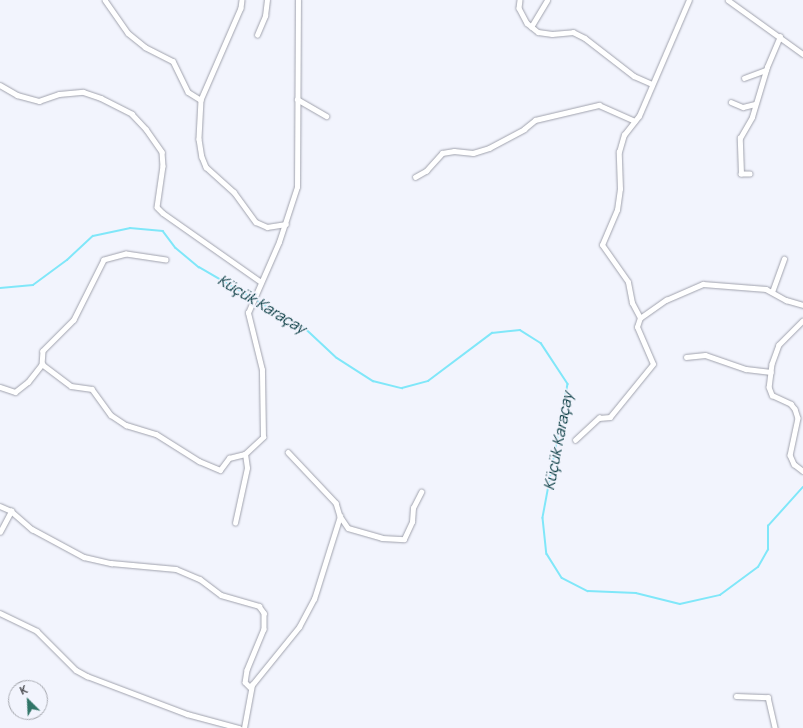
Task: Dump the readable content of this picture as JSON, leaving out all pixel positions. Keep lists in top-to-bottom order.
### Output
{
  "water": ["Küçük Karaçay"],
  "north": "top left"
}
